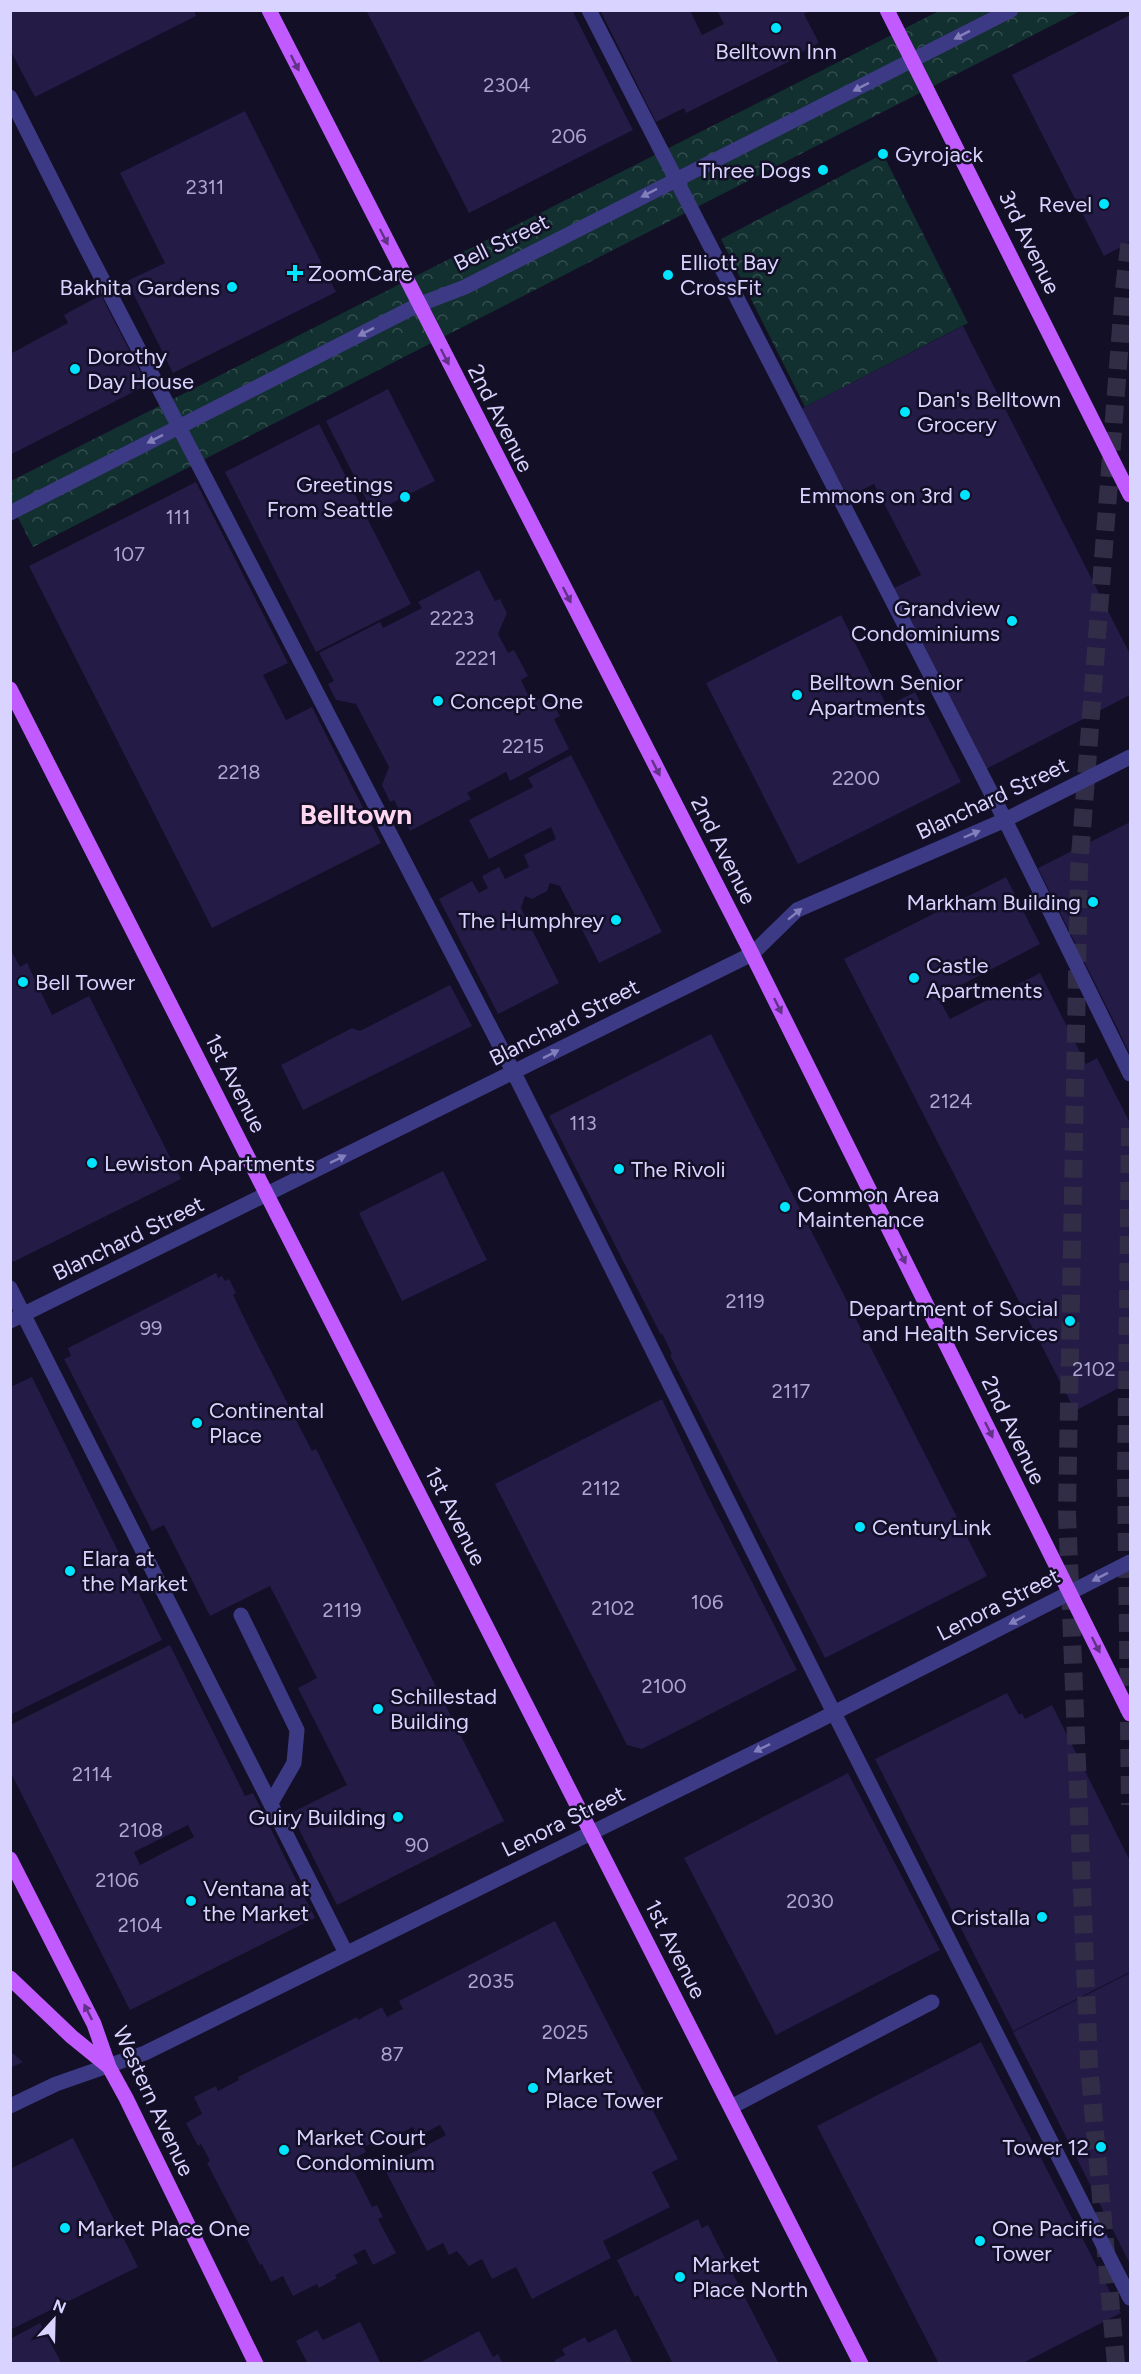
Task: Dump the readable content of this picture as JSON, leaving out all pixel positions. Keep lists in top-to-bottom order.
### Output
{
  "streets": {
    "main road": [
      "3rd Avenue",
      "2nd Avenue",
      "1st Avenue",
      "Western Avenue"
    ],
    "street": ["Bell Street", "Blanchard Street", "Lenora Street"]
  },
  "crossings": [
    ["Bell Street", "3rd Avenue"],
    ["Bell Street", "2nd Avenue"],
    ["2nd Avenue", "Blanchard Street"],
    ["2nd Avenue", "Lenora Street"],
    ["Blanchard Street", "1st Avenue"],
    ["1st Avenue", "Lenora Street"],
    ["Lenora Street", "Western Avenue"]
  ],
  "one_way": [
    "Bell Street",
    "2nd Avenue",
    "Blanchard Street",
    "Lenora Street"
  ],
  "districts": ["Belltown"],
  "places": {
    "other": [
      "Belltown Inn",
      "Gyrojack",
      "Three Dogs",
      "Revel",
      "Elliott Bay CrossFit",
      "Bakhita Gardens",
      "Dorothy Day House",
      "Dan's Belltown Grocery",
      "Emmons on 3rd",
      "Greetings From Seattle",
      "Grandview Condominiums",
      "Belltown Senior Apartments",
      "Concept One",
      "Markham Building",
      "The Humphrey",
      "Castle Apartments",
      "Bell Tower",
      "Lewiston Apartments",
      "The Rivoli",
      "Common Area Maintenance",
      "Department of Social and Health Services",
      "Continental Place",
      "CenturyLink",
      "Elara at the Market",
      "Schillestad Building",
      "Guiry Building",
      "Ventana at the Market",
      "Cristalla",
      "Market Place Tower",
      "Tower 12",
      "Market Court Condominium",
      "Market Place One",
      "One Pacific Tower",
      "Market Place North"
    ],
    "health": ["ZoomCare"]
  },
  "house_numbers": [
    "2304",
    "206",
    "2311",
    "111",
    "107",
    "2223",
    "2221",
    "2215",
    "2218",
    "2200",
    "2124",
    "113",
    "2119",
    "99",
    "2102",
    "2117",
    "2112",
    "106",
    "2102",
    "2119",
    "2100",
    "2114",
    "2108",
    "90",
    "2106",
    "2030",
    "2104",
    "2035",
    "2025",
    "87"
  ],
  "north": "top"
}
